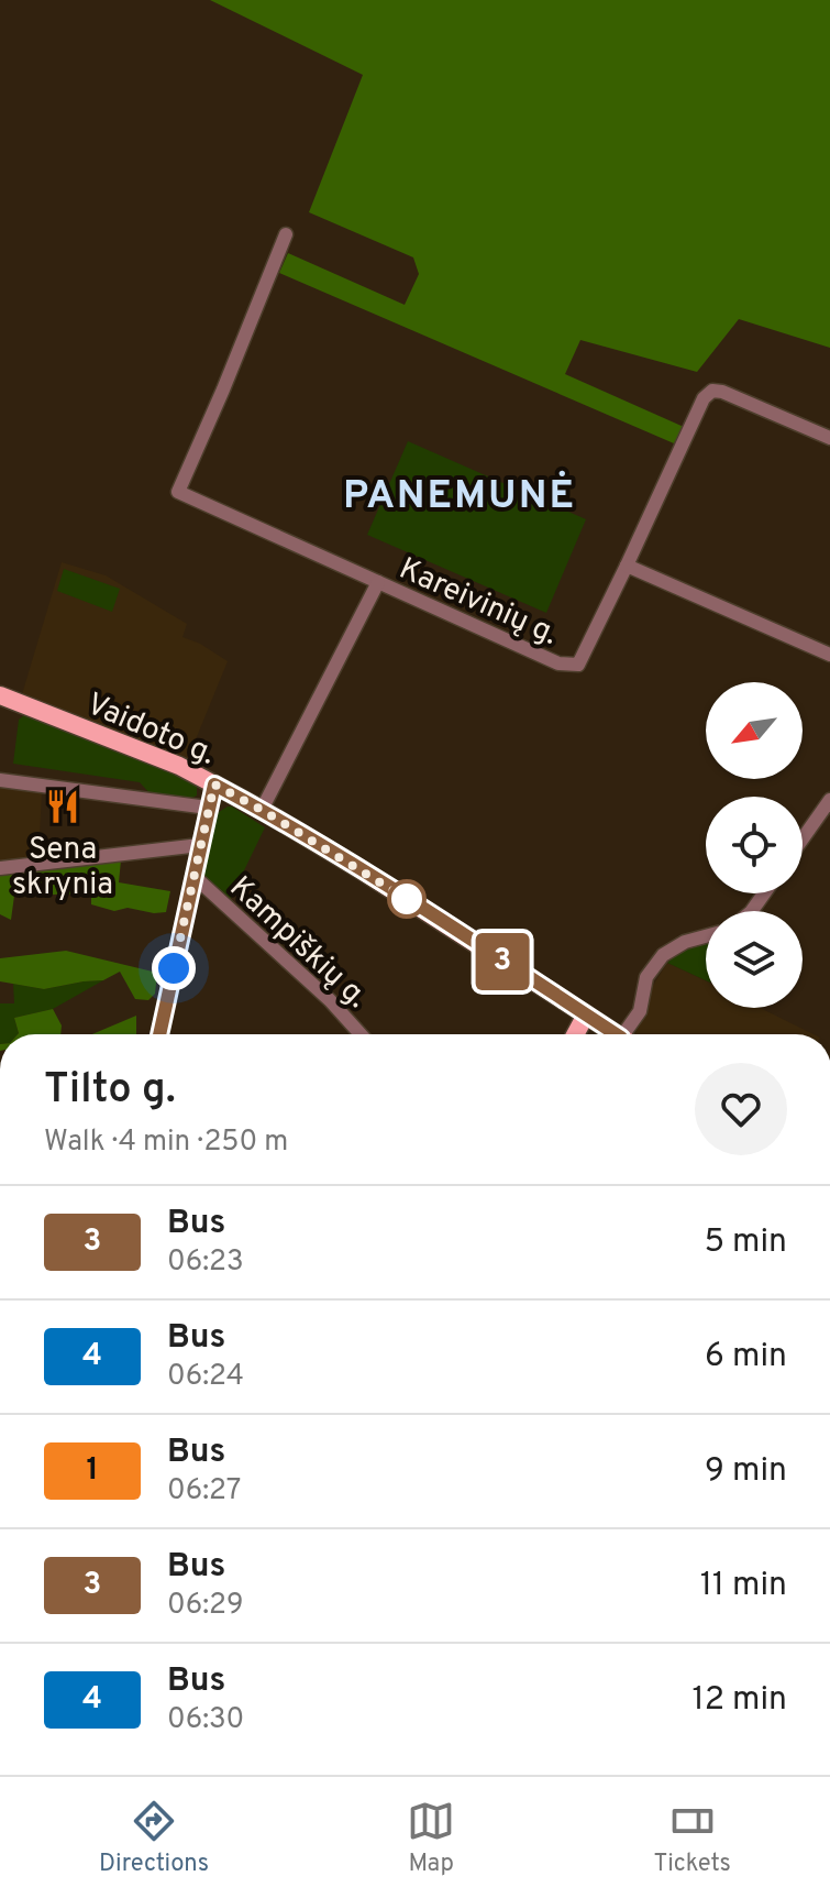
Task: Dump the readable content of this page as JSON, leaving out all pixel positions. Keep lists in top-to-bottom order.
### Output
{
  "streets": {
    "main road": ["Vaidoto g."],
    "street": ["Kareivinių g.", "Kampiškių g."]
  },
  "crossings": [
    ["Kareivinių g.", "Vaidoto g."]
  ],
  "districts": ["PANEMUNĖ"],
  "places": {
    "restaurant": ["Sena skrynia"]
  },
  "lines": ["bus line 3"],
  "north": "bottom left",
  "page": {
    "on_map": "3",
    "heading": ["Tilto g.", "Walk · 4 min · 250 m"],
    "list": [
      {
        "mark": "3",
        "name": "Bus",
        "note": "06:23",
        "value": "5 min"
      },
      {
        "mark": "4",
        "name": "Bus",
        "note": "06:24",
        "value": "6 min"
      },
      {
        "mark": "1",
        "name": "Bus",
        "note": "06:27",
        "value": "9 min"
      },
      {
        "mark": "3",
        "name": "Bus",
        "note": "06:29",
        "value": "11 min"
      },
      {
        "mark": "4",
        "name": "Bus",
        "note": "06:30",
        "value": "12 min"
      }
    ],
    "tabs": ["Directions", "Map", "Tickets"]
  }
}
